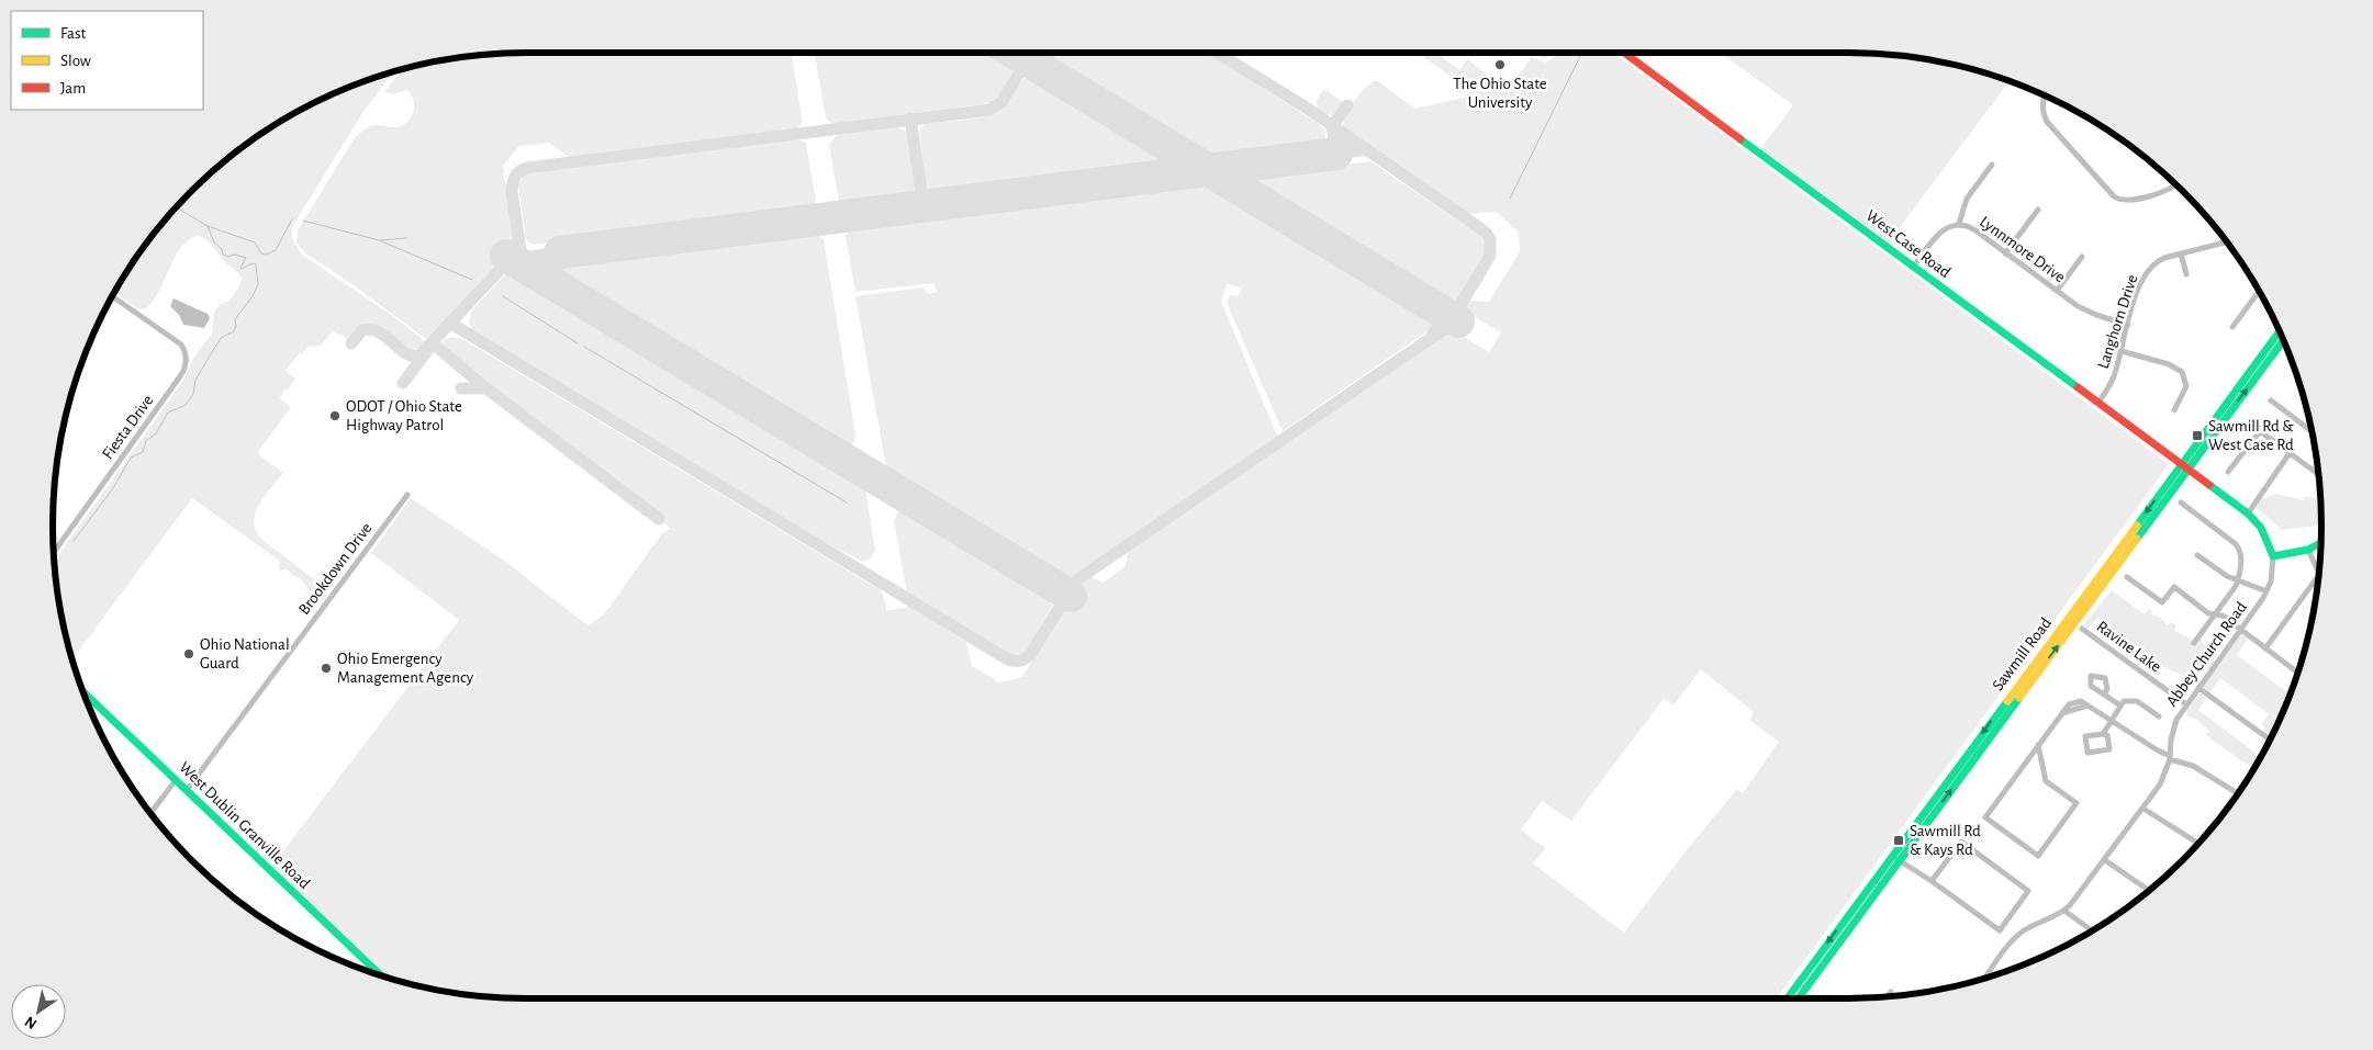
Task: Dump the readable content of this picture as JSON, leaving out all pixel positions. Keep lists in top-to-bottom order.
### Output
{
  "streets": {
    "main road": [
      "West Case Road",
      "Sawmill Road",
      "Abbey Church Road",
      "West Dublin Granville Road"
    ],
    "street": [
      "Lynnmore Drive",
      "Langhorn Drive",
      "Fiesta Drive",
      "Brookdown Drive",
      "Ravine Lake"
    ]
  },
  "crossings": [
    ["West Case Road", "Lynnmore Drive"],
    ["West Case Road", "Langhorn Drive"],
    ["West Case Road", "Sawmill Road"],
    ["West Case Road", "Abbey Church Road"],
    ["Lynnmore Drive", "Langhorn Drive"],
    ["Brookdown Drive", "West Dublin Granville Road"],
    ["Ravine Lake", "Abbey Church Road"],
    ["Sawmill Road", "Abbey Church Road"]
  ],
  "places": {
    "other": [
      "The Ohio State University",
      "ODOT / Ohio State Highway Patrol",
      "Ohio National Guard",
      "Ohio Emergency Management Agency"
    ],
    "transit": ["Sawmill Rd & West Case Rd", "Sawmill Rd & Kays Rd"]
  },
  "legend": ["Fast", "Slow", "Jam"],
  "north": "bottom left"
}
